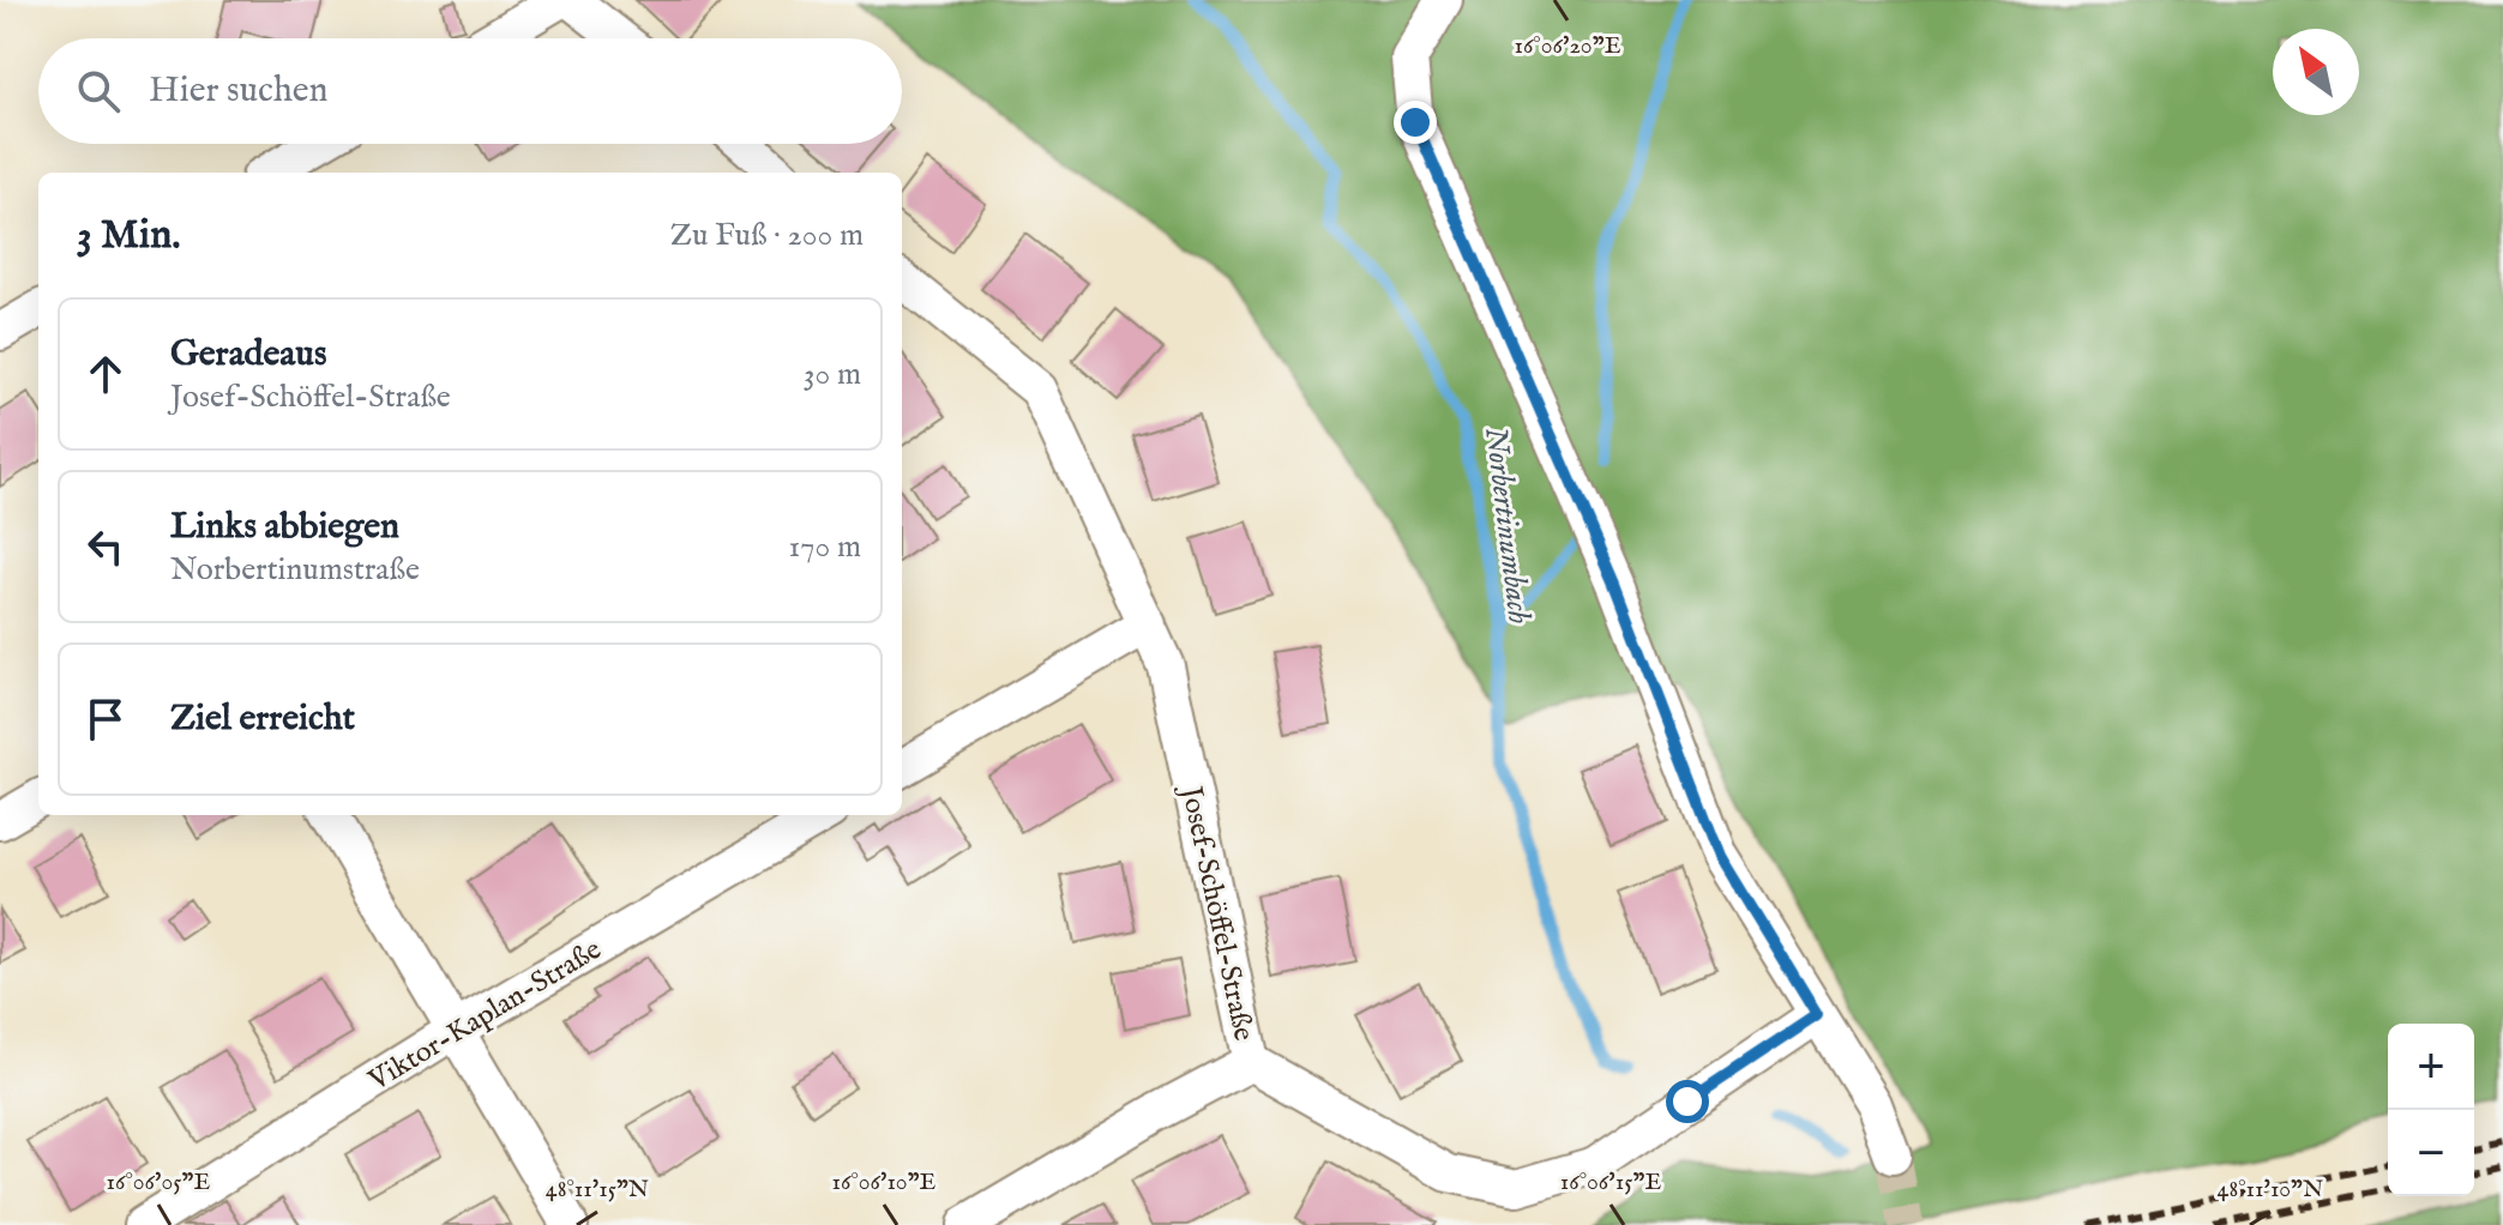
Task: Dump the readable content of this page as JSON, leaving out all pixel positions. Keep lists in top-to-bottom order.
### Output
{
  "streets": {
    "street": ["Josef-Schöffel-Straße", "Viktor-Kaplan-Straße"]
  },
  "water": ["Norbertinumbach"],
  "north": "top left",
  "page": {
    "search": "Hier suchen",
    "heading": ["3 Min.", "Zu Fuß · 200 m"],
    "list": [
      ["Geradeaus", "Josef-Schöffel-Straße", "30 m"],
      ["Links abbiegen", "Norbertinumstraße", "170 m"],
      "Ziel erreicht"
    ],
    "map_buttons": ["+", "−"]
  },
  "coordinates": [
    "16°06'20\"E",
    "16°06'05\"E",
    "16°06'10\"E",
    "16°06'15\"E",
    "48°11'15\"N",
    "48°11'10\"N"
  ]
}
